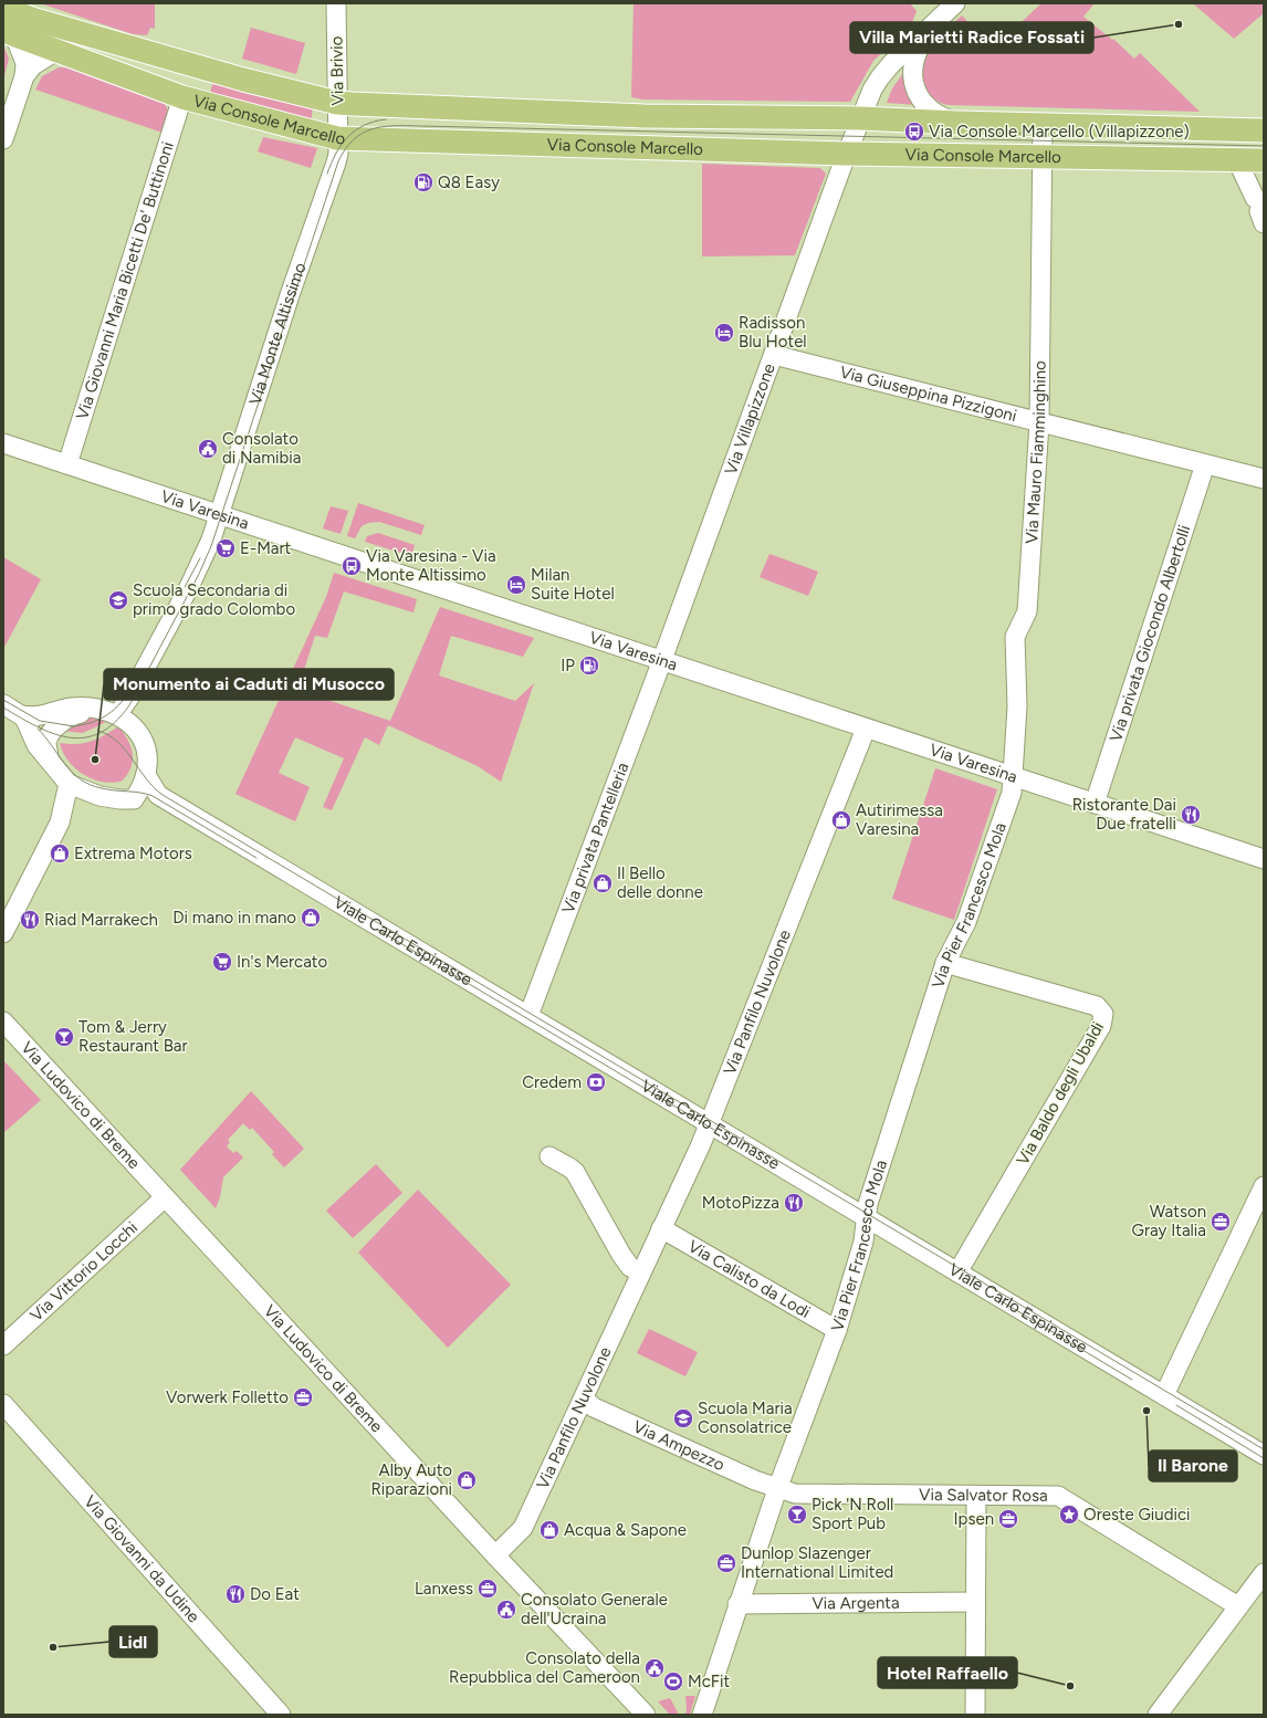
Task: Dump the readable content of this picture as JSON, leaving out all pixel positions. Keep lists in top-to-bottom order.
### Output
{
  "streets": {
    "main road": ["Via Console Marcello"],
    "street": [
      "Via Brivio",
      "Via Giovanni Maria Bicetti De' Buttinoni",
      "Via Monte Altissimo",
      "Via Giuseppina Pizzigoni",
      "Via Villapizzone",
      "Via Mauro Fiamminghino",
      "Via Varesina",
      "Via privata Giocondo Albertolli",
      "Via privata Pantelleria",
      "Via Pier Francesco Mola",
      "Viale Carlo Espinasse",
      "Via Panfilo Nuvolone",
      "Via Baldo degli Ubaldi",
      "Via Ludovico di Breme",
      "Via Vittorio Locchi",
      "Via Calisto da Lodi",
      "Via Ampezzo",
      "Via Salvator Rosa",
      "Via Giovanni da Udine",
      "Via Argenta"
    ]
  },
  "crossings": [
    ["Via Brivio", "Via Console Marcello"],
    ["Via Brivio", "Via Monte Altissimo"],
    ["Via Console Marcello", "Via Giovanni Maria Bicetti De' Buttinoni"],
    ["Via Console Marcello", "Via Monte Altissimo"],
    ["Via Console Marcello", "Via Villapizzone"],
    ["Via Console Marcello", "Via Mauro Fiamminghino"],
    ["Via Giovanni Maria Bicetti De' Buttinoni", "Via Varesina"],
    ["Via Monte Altissimo", "Via Varesina"],
    ["Via Giuseppina Pizzigoni", "Via Villapizzone"],
    ["Via Giuseppina Pizzigoni", "Via Mauro Fiamminghino"],
    ["Via Giuseppina Pizzigoni", "Via privata Giocondo Albertolli"],
    ["Via Villapizzone", "Via Varesina"],
    ["Via Villapizzone", "Via privata Pantelleria"],
    ["Via Mauro Fiamminghino", "Via Varesina"],
    ["Via Mauro Fiamminghino", "Via Pier Francesco Mola"],
    ["Via Varesina", "Via privata Giocondo Albertolli"],
    ["Via Varesina", "Via privata Pantelleria"],
    ["Via Varesina", "Via Pier Francesco Mola"],
    ["Via Varesina", "Via Panfilo Nuvolone"],
    ["Via privata Pantelleria", "Viale Carlo Espinasse"],
    ["Via Pier Francesco Mola", "Viale Carlo Espinasse"],
    ["Via Pier Francesco Mola", "Via Baldo degli Ubaldi"],
    ["Via Pier Francesco Mola", "Via Calisto da Lodi"],
    ["Via Pier Francesco Mola", "Via Ampezzo"],
    ["Via Pier Francesco Mola", "Via Salvator Rosa"],
    ["Via Pier Francesco Mola", "Via Argenta"],
    ["Viale Carlo Espinasse", "Via Panfilo Nuvolone"],
    ["Viale Carlo Espinasse", "Via Baldo degli Ubaldi"],
    ["Via Panfilo Nuvolone", "Via Ludovico di Breme"],
    ["Via Panfilo Nuvolone", "Via Calisto da Lodi"],
    ["Via Panfilo Nuvolone", "Via Ampezzo"],
    ["Via Ludovico di Breme", "Via Vittorio Locchi"],
    ["Via Ampezzo", "Via Salvator Rosa"]
  ],
  "places": {
    "other": [
      "Villa Marietti Radice Fossati",
      "Monumento ai Caduti di Musocco",
      "Il Barone",
      "Lidl",
      "Hotel Raffaello"
    ],
    "bus stop": ["Via Console Marcello (Villapizzone)", "Via Varesina - Via Monte Altissimo"],
    "fuel station": ["Q8 Easy", "IP"],
    "hotel": ["Radisson Blu Hotel", "Milan Suite Hotel"],
    "public building": ["Consolato di Namibia", "Consolato Generale dell'Ucraina", "Consolato della Repubblica del Cameroon"],
    "supermarket": ["E-Mart", "In's Mercato"],
    "school or university": ["Scuola Secondaria di primo grado Colombo", "Scuola Maria Consolatrice"],
    "restaurant": [
      "Ristorante Dai Due fratelli",
      "Riad Marrakech",
      "MotoPizza",
      "Do Eat"
    ],
    "shop": [
      "Autirimessa Varesina",
      "Extrema Motors",
      "Il Bello delle donne",
      "Di mano in mano",
      "Alby Auto Riparazioni",
      "Acqua & Sapone"
    ],
    "bar": ["Tom & Jerry Restaurant Bar", "Pick 'N Roll Sport Pub"],
    "bank": ["Credem"],
    "office": [
      "Watson Gray Italia",
      "Vorwerk Folletto",
      "Ipsen",
      "Dunlop Slazenger International Limited",
      "Lanxess"
    ],
    "place": ["Oreste Giudici"],
    "sports": ["McFit"]
  }
}
